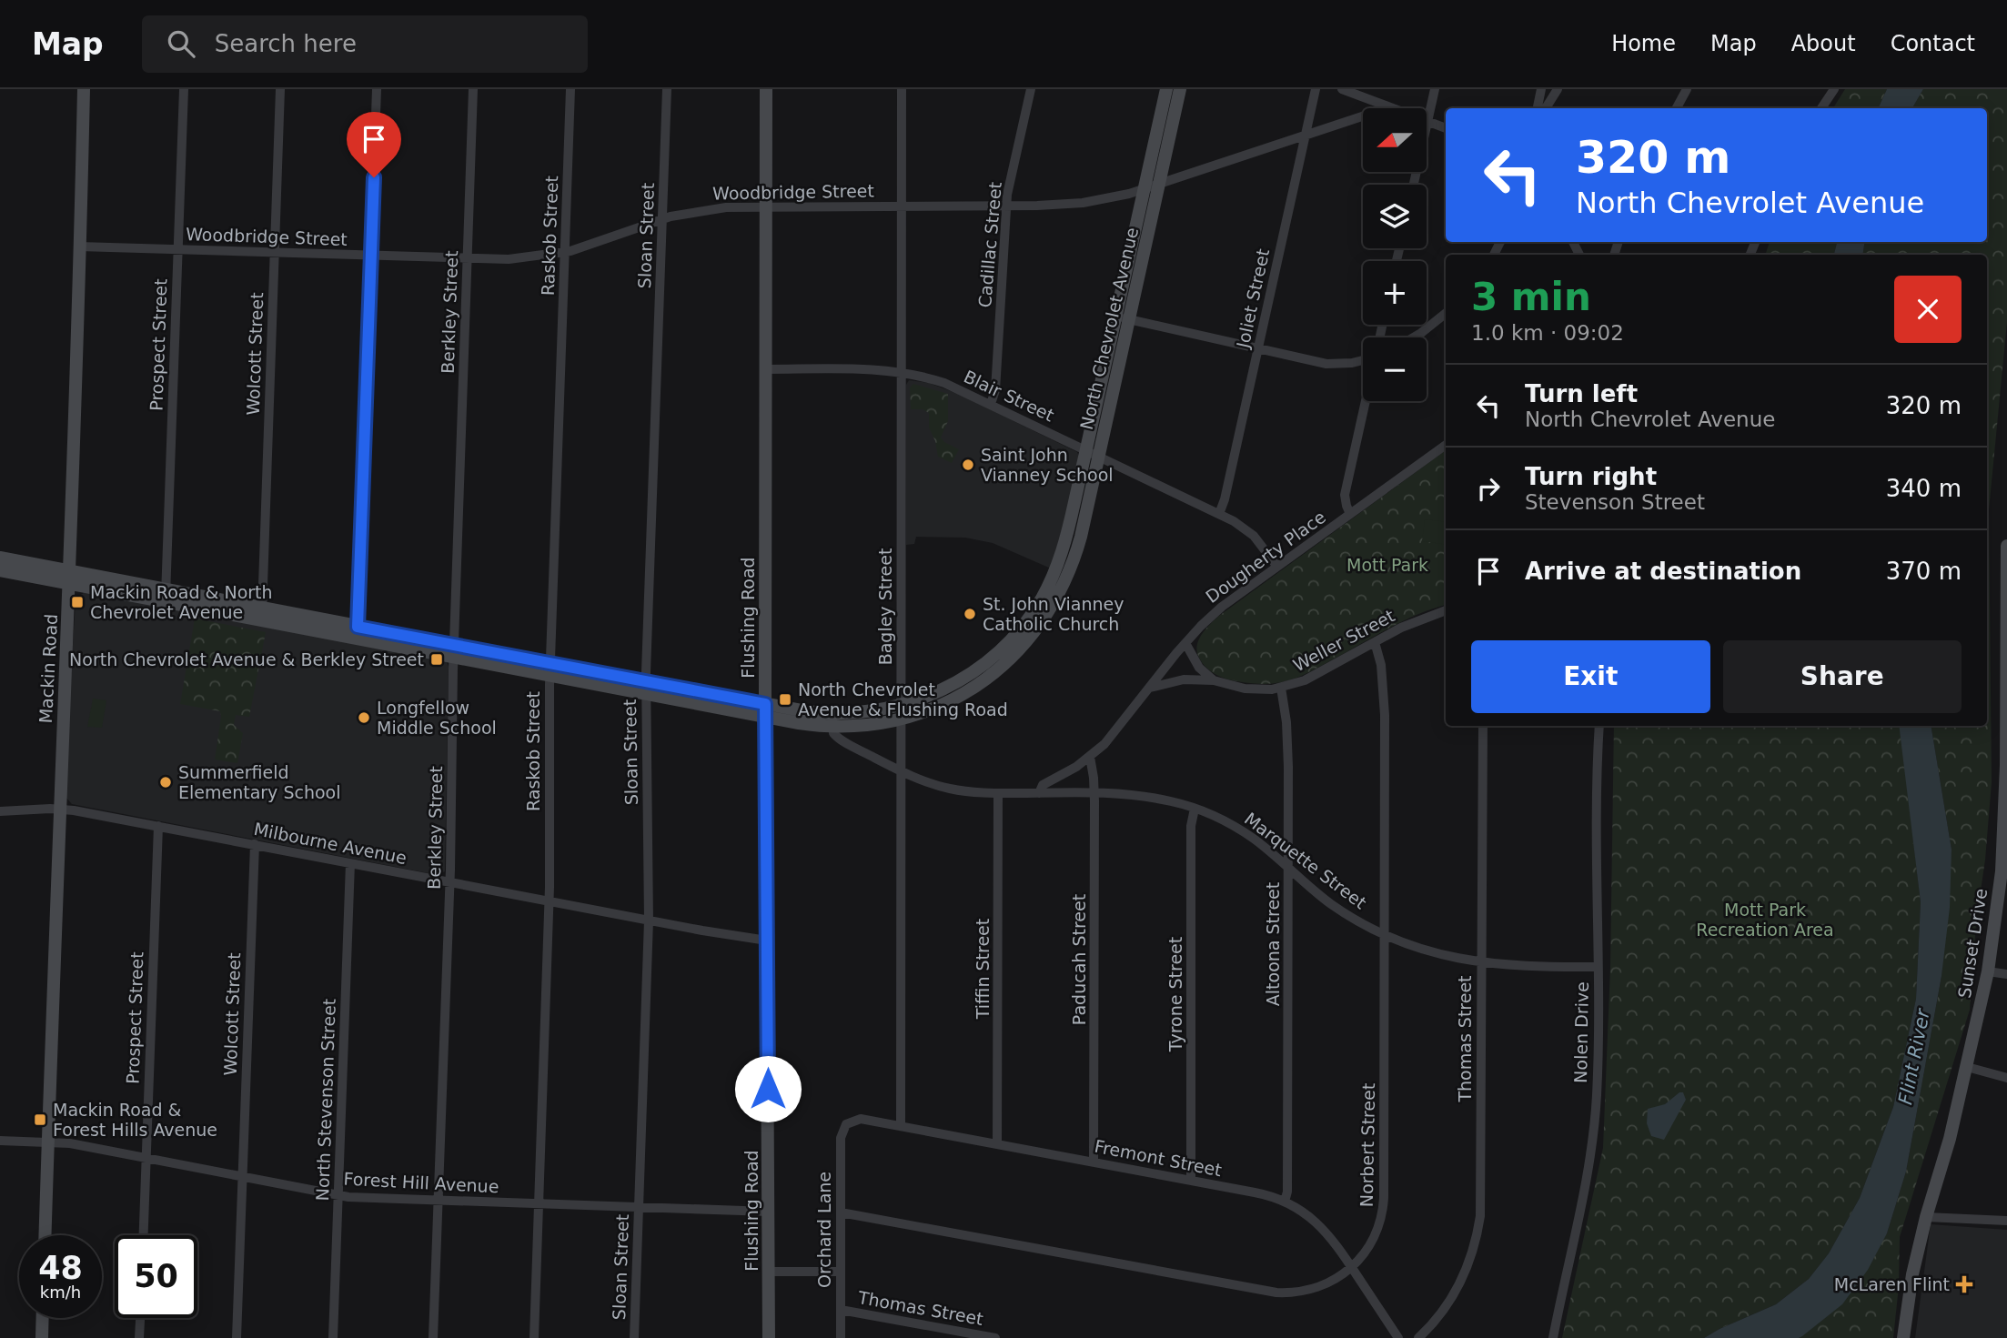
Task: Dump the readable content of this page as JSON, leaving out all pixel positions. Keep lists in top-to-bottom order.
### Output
{
  "streets": {
    "street": [
      "Woodbridge Street",
      "Raskob Street",
      "Sloan Street",
      "Cadillac Street",
      "Joliet Street",
      "Berkley Street",
      "North Chevrolet Avenue",
      "Prospect Street",
      "Wolcott Street",
      "Blair Street",
      "Dougherty Place",
      "Bagley Street",
      "Flushing Road",
      "Weller Street",
      "Mackin Road",
      "Milbourne Avenue",
      "Marquette Street",
      "Sunset Drive",
      "Altoona Street",
      "Paducah Street",
      "Tiffin Street",
      "Tyrone Street",
      "Nolen Drive",
      "Thomas Street",
      "North Stevenson Street",
      "Norbert Street",
      "Fremont Street",
      "Forest Hill Avenue",
      "Orchard Lane"
    ]
  },
  "crossings": [
    ["Woodbridge Street", "Raskob Street"],
    ["Woodbridge Street", "Sloan Street"],
    ["Woodbridge Street", "Cadillac Street"],
    ["Woodbridge Street", "Joliet Street"],
    ["Woodbridge Street", "Berkley Street"],
    ["Woodbridge Street", "North Chevrolet Avenue"],
    ["Woodbridge Street", "Prospect Street"],
    ["Woodbridge Street", "Wolcott Street"],
    ["Woodbridge Street", "Bagley Street"],
    ["Woodbridge Street", "Flushing Road"],
    ["Woodbridge Street", "Mackin Road"],
    ["Raskob Street", "North Chevrolet Avenue"],
    ["Raskob Street", "Milbourne Avenue"],
    ["Raskob Street", "Forest Hill Avenue"],
    ["Sloan Street", "North Chevrolet Avenue"],
    ["Sloan Street", "Milbourne Avenue"],
    ["Sloan Street", "Forest Hill Avenue"],
    ["Cadillac Street", "Blair Street"],
    ["Joliet Street", "Blair Street"],
    ["Berkley Street", "North Chevrolet Avenue"],
    ["Berkley Street", "Milbourne Avenue"],
    ["Berkley Street", "Forest Hill Avenue"],
    ["North Chevrolet Avenue", "Prospect Street"],
    ["North Chevrolet Avenue", "Wolcott Street"],
    ["North Chevrolet Avenue", "Blair Street"],
    ["North Chevrolet Avenue", "Bagley Street"],
    ["North Chevrolet Avenue", "Flushing Road"],
    ["North Chevrolet Avenue", "Mackin Road"],
    ["North Chevrolet Avenue", "Marquette Street"],
    ["Prospect Street", "Milbourne Avenue"],
    ["Prospect Street", "Forest Hill Avenue"],
    ["Wolcott Street", "Milbourne Avenue"],
    ["Wolcott Street", "Forest Hill Avenue"],
    ["Blair Street", "Dougherty Place"],
    ["Blair Street", "Bagley Street"],
    ["Blair Street", "Flushing Road"],
    ["Dougherty Place", "Weller Street"],
    ["Dougherty Place", "Marquette Street"],
    ["Dougherty Place", "Paducah Street"],
    ["Bagley Street", "Marquette Street"],
    ["Bagley Street", "Fremont Street"],
    ["Flushing Road", "Milbourne Avenue"],
    ["Flushing Road", "Forest Hill Avenue"],
    ["Weller Street", "Altoona Street"],
    ["Weller Street", "Norbert Street"],
    ["Mackin Road", "Milbourne Avenue"],
    ["Mackin Road", "Forest Hill Avenue"],
    ["Milbourne Avenue", "North Stevenson Street"],
    ["Marquette Street", "Altoona Street"],
    ["Marquette Street", "Paducah Street"],
    ["Marquette Street", "Tiffin Street"],
    ["Marquette Street", "Tyrone Street"],
    ["Marquette Street", "Nolen Drive"],
    ["Marquette Street", "Thomas Street"],
    ["Marquette Street", "Norbert Street"],
    ["Altoona Street", "Fremont Street"],
    ["Paducah Street", "Fremont Street"],
    ["Tiffin Street", "Fremont Street"],
    ["Tyrone Street", "Fremont Street"],
    ["Thomas Street", "Orchard Lane"],
    ["North Stevenson Street", "Forest Hill Avenue"],
    ["Norbert Street", "Fremont Street"],
    ["Norbert Street", "Orchard Lane"],
    ["Fremont Street", "Orchard Lane"]
  ],
  "water": ["Flint River"],
  "parks": ["Mott Park", "Mott Park Recreation Area"],
  "places": {
    "other": [
      "Saint John Vianney School",
      "St. John Vianney Catholic Church",
      "Longfellow Middle School",
      "Summerfield Elementary School"
    ],
    "transit": [
      "Mackin Road & North Chevrolet Avenue",
      "North Chevrolet Avenue & Berkley Street",
      "North Chevrolet Avenue & Flushing Road",
      "Mackin Road & Forest Hills Avenue"
    ],
    "health": ["McLaren Flint"]
  },
  "north": "left",
  "page": {
    "header": "Map",
    "search": "Search here",
    "nav": [
      "Home",
      "Map",
      "About",
      "Contact"
    ],
    "map_buttons": ["+", "−"],
    "turn": ["320 m", "North Chevrolet Avenue"],
    "heading": ["3 min", "1.0 km · 09:02"],
    "list": [
      {
        "name": "Turn left",
        "note": "North Chevrolet Avenue",
        "value": "320 m"
      },
      {
        "name": "Turn right",
        "note": "Stevenson Street",
        "value": "340 m"
      },
      {
        "name": "Arrive at destination",
        "value": "370 m"
      }
    ],
    "buttons": ["Exit", "Share"],
    "speed": "48 km/h",
    "limit": "50"
  }
}
